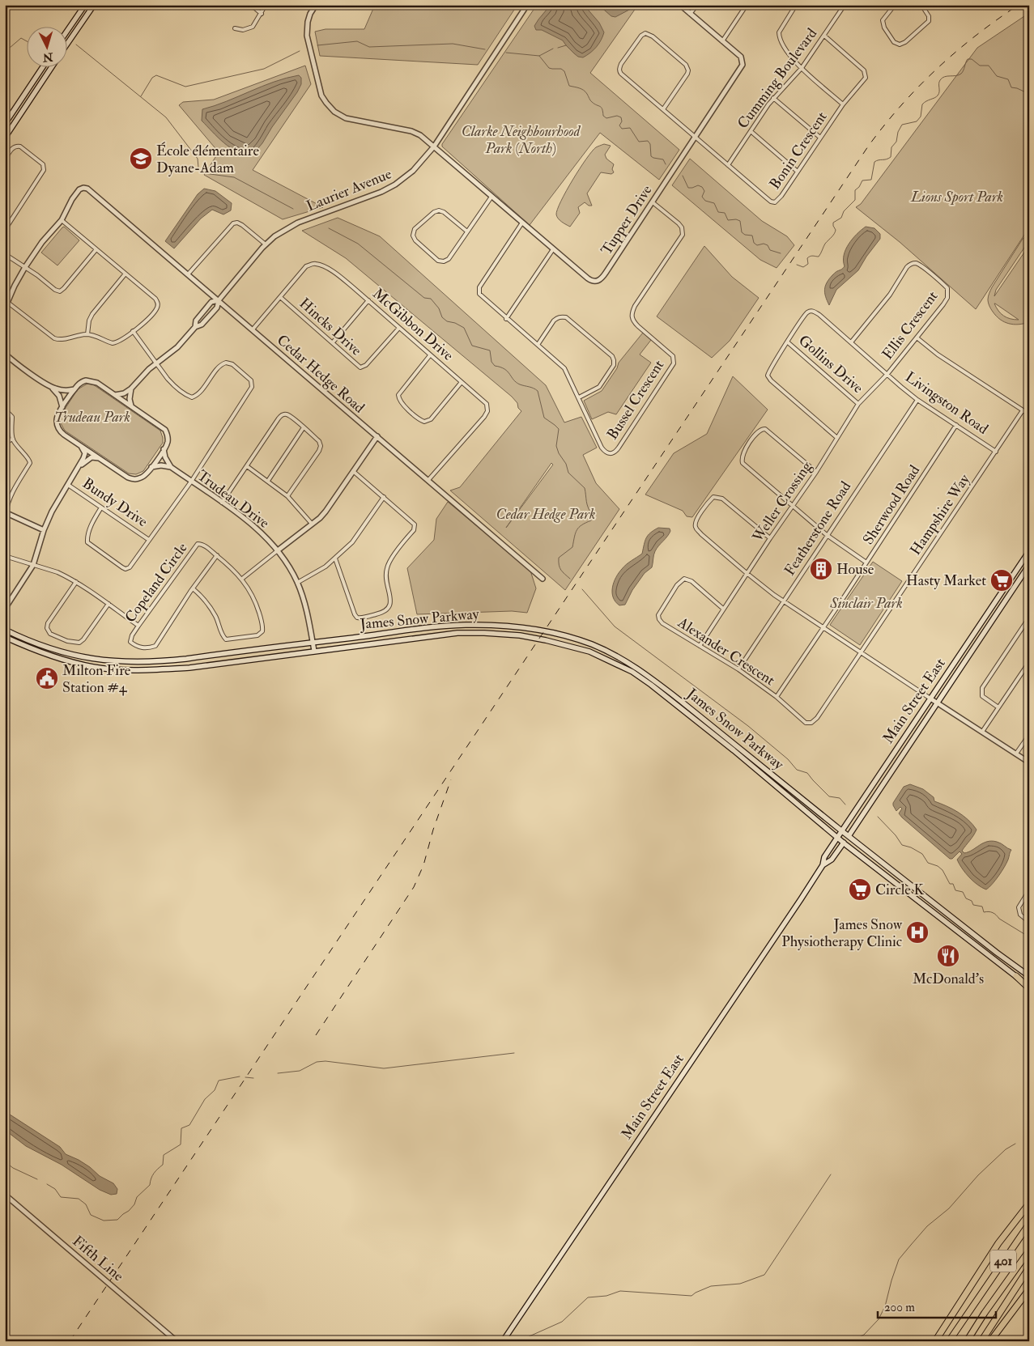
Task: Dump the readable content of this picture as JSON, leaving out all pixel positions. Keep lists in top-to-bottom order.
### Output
{
  "streets": {
    "highway": ["401"],
    "main road": ["James Snow Parkway", "Main Street East"],
    "street": [
      "Cumming Boulevard",
      "Bonin Crescent",
      "Laurier Avenue",
      "Tupper Drive",
      "McGibbon Drive",
      "Ellis Crescent",
      "Hincks Drive",
      "Gollins Drive",
      "Cedar Hedge Road",
      "Bussel Crescent",
      "Livingston Road",
      "Trudeau Drive",
      "Weller Crossing",
      "Bundy Drive",
      "Sherwood Road",
      "Hampshire Way",
      "Featherstone Road",
      "Copeland Circle",
      "Alexander Crescent",
      "Fifth Line"
    ]
  },
  "crossings": [
    ["Cumming Boulevard", "Bonin Crescent"],
    ["Bonin Crescent", "Tupper Drive"],
    ["Laurier Avenue", "Tupper Drive"],
    ["Laurier Avenue", "Cedar Hedge Road"],
    ["Tupper Drive", "Bussel Crescent"],
    ["McGibbon Drive", "Hincks Drive"],
    ["McGibbon Drive", "Cedar Hedge Road"],
    ["Ellis Crescent", "Livingston Road"],
    ["Ellis Crescent", "Weller Crossing"],
    ["Gollins Drive", "Livingston Road"],
    ["Gollins Drive", "Weller Crossing"],
    ["Livingston Road", "Weller Crossing"],
    ["Livingston Road", "Sherwood Road"],
    ["Livingston Road", "Hampshire Way"],
    ["Livingston Road", "Featherstone Road"],
    ["Trudeau Drive", "James Snow Parkway"],
    ["Weller Crossing", "Alexander Crescent"],
    ["Sherwood Road", "Alexander Crescent"],
    ["Hampshire Way", "Alexander Crescent"],
    ["Featherstone Road", "Alexander Crescent"],
    ["James Snow Parkway", "Main Street East"]
  ],
  "parks": [
    "Clarke Neighbourhood Park (North)",
    "Lions Sport Park",
    "Trudeau Park",
    "Cedar Hedge Park",
    "Sinclair Park"
  ],
  "places": {
    "school or university": ["École élémentaire Dyane-Adam"],
    "building": ["House"],
    "supermarket": ["Hasty Market", "Circle K"],
    "public building": ["Milton Fire Station #4"],
    "hospital": ["James Snow Physiotherapy Clinic"],
    "restaurant": ["McDonald's"]
  },
  "scale_bar": "200 m",
  "north": "bottom"
}
